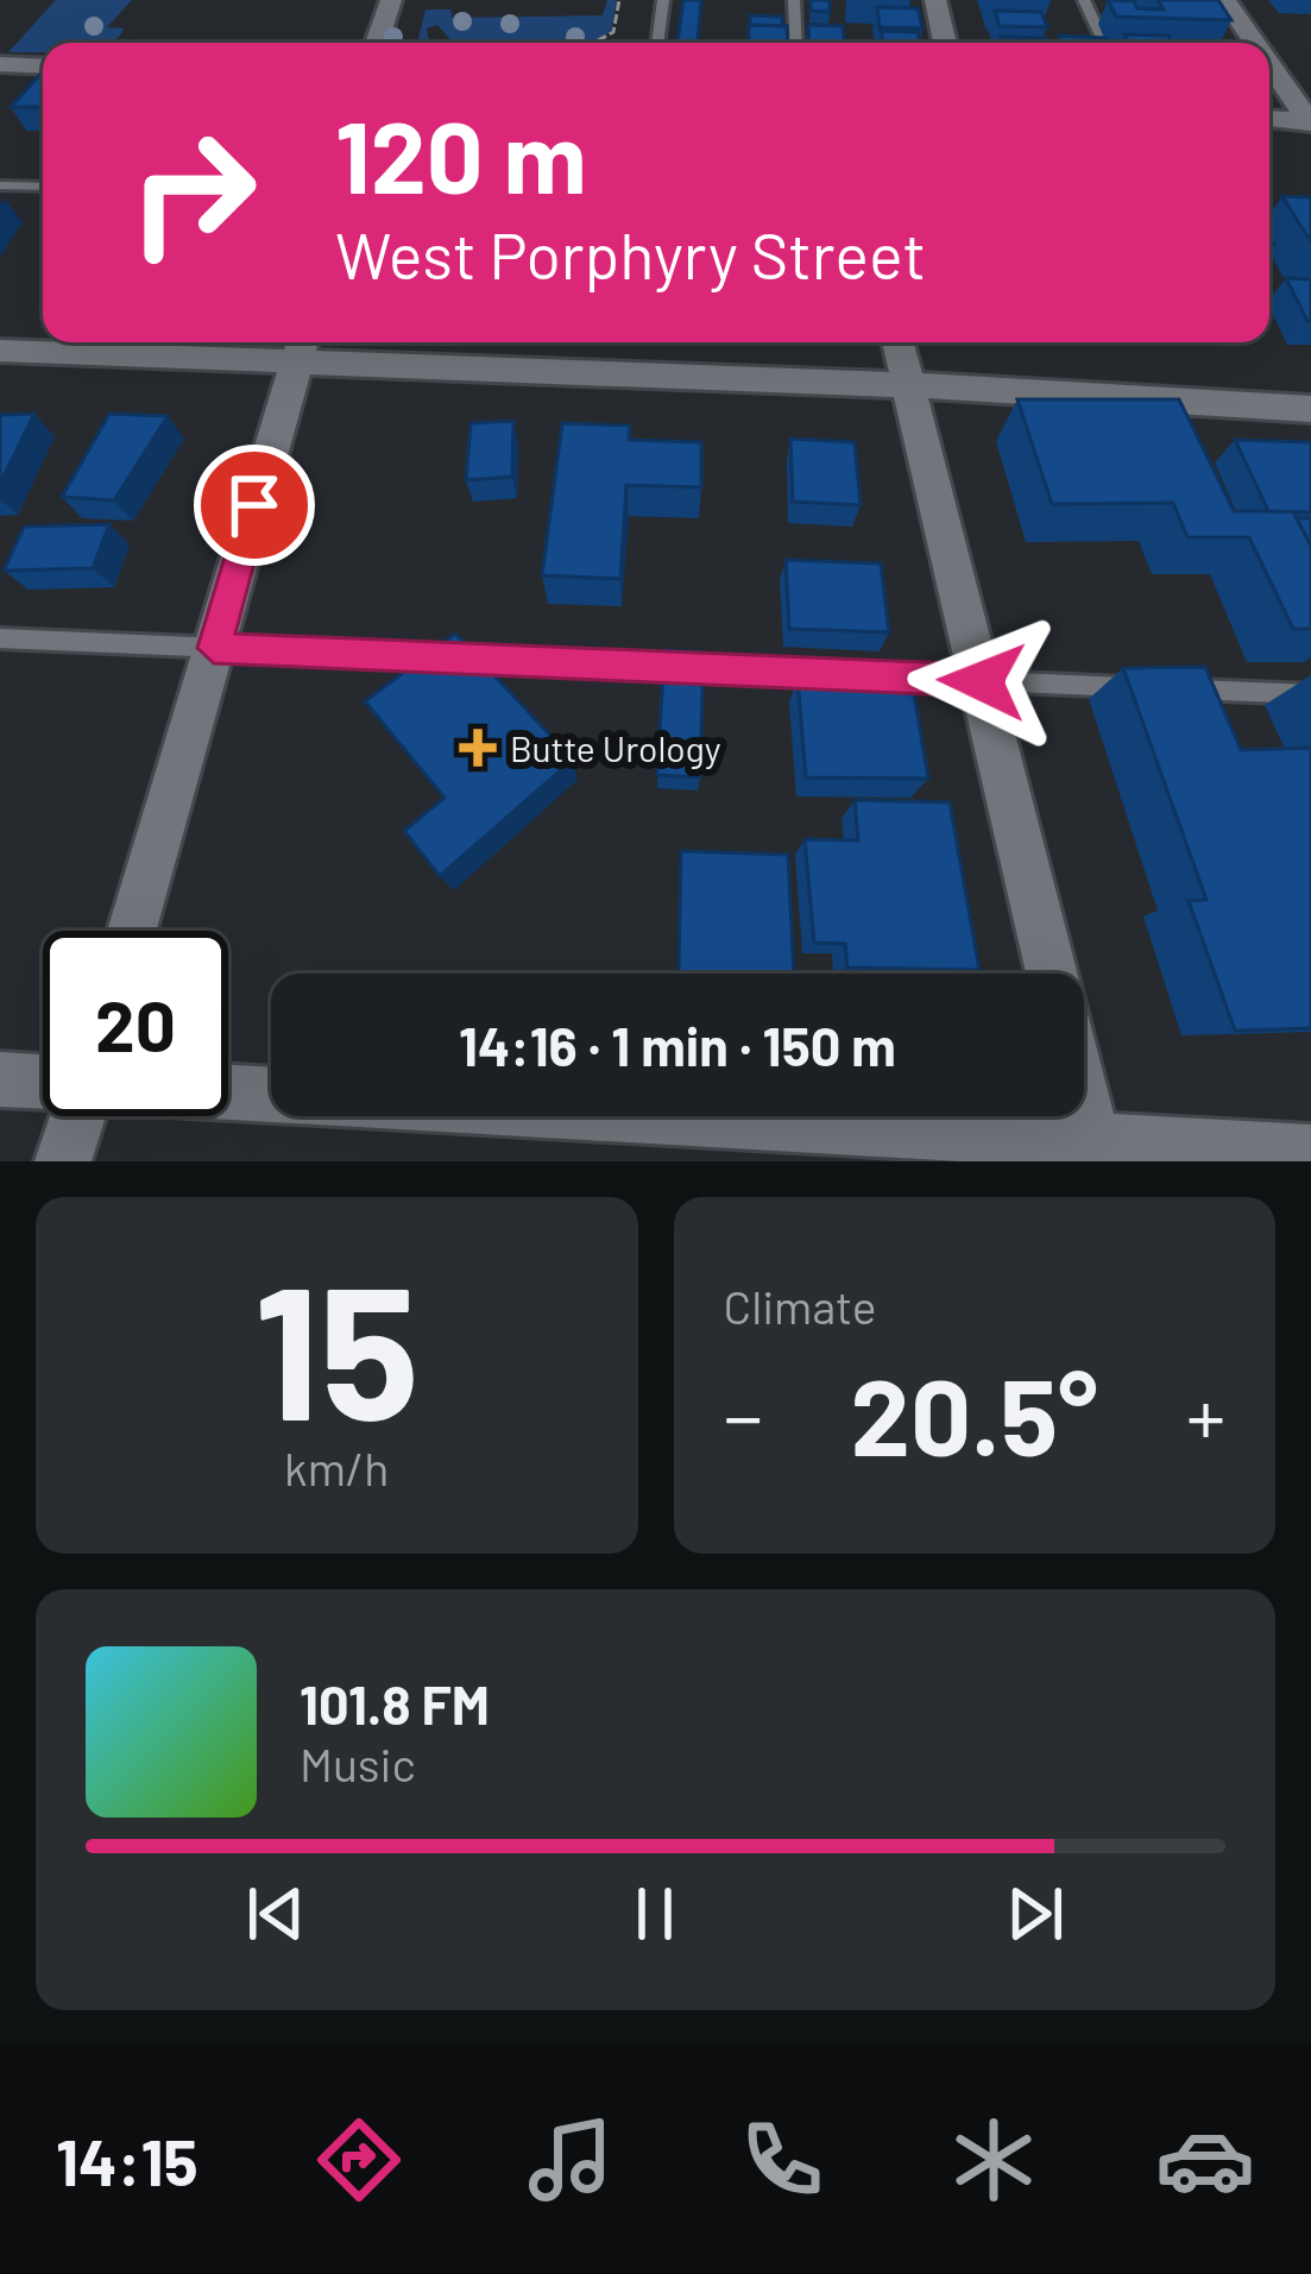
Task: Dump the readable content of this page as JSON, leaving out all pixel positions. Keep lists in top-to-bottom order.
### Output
{
  "places": {
    "health": ["Butte Urology"]
  },
  "page": {
    "turn": ["120 m", "West Porphyry Street"],
    "limit": "20",
    "trip": "14:16 · 1 min · 150 m",
    "tile": [
      ["15", "km/h"],
      "Climate"
    ],
    "heat": ["−", "20.5°", "+"],
    "song": ["101.8 FM", "Music"],
    "tabs": "14:15"
  }
}
